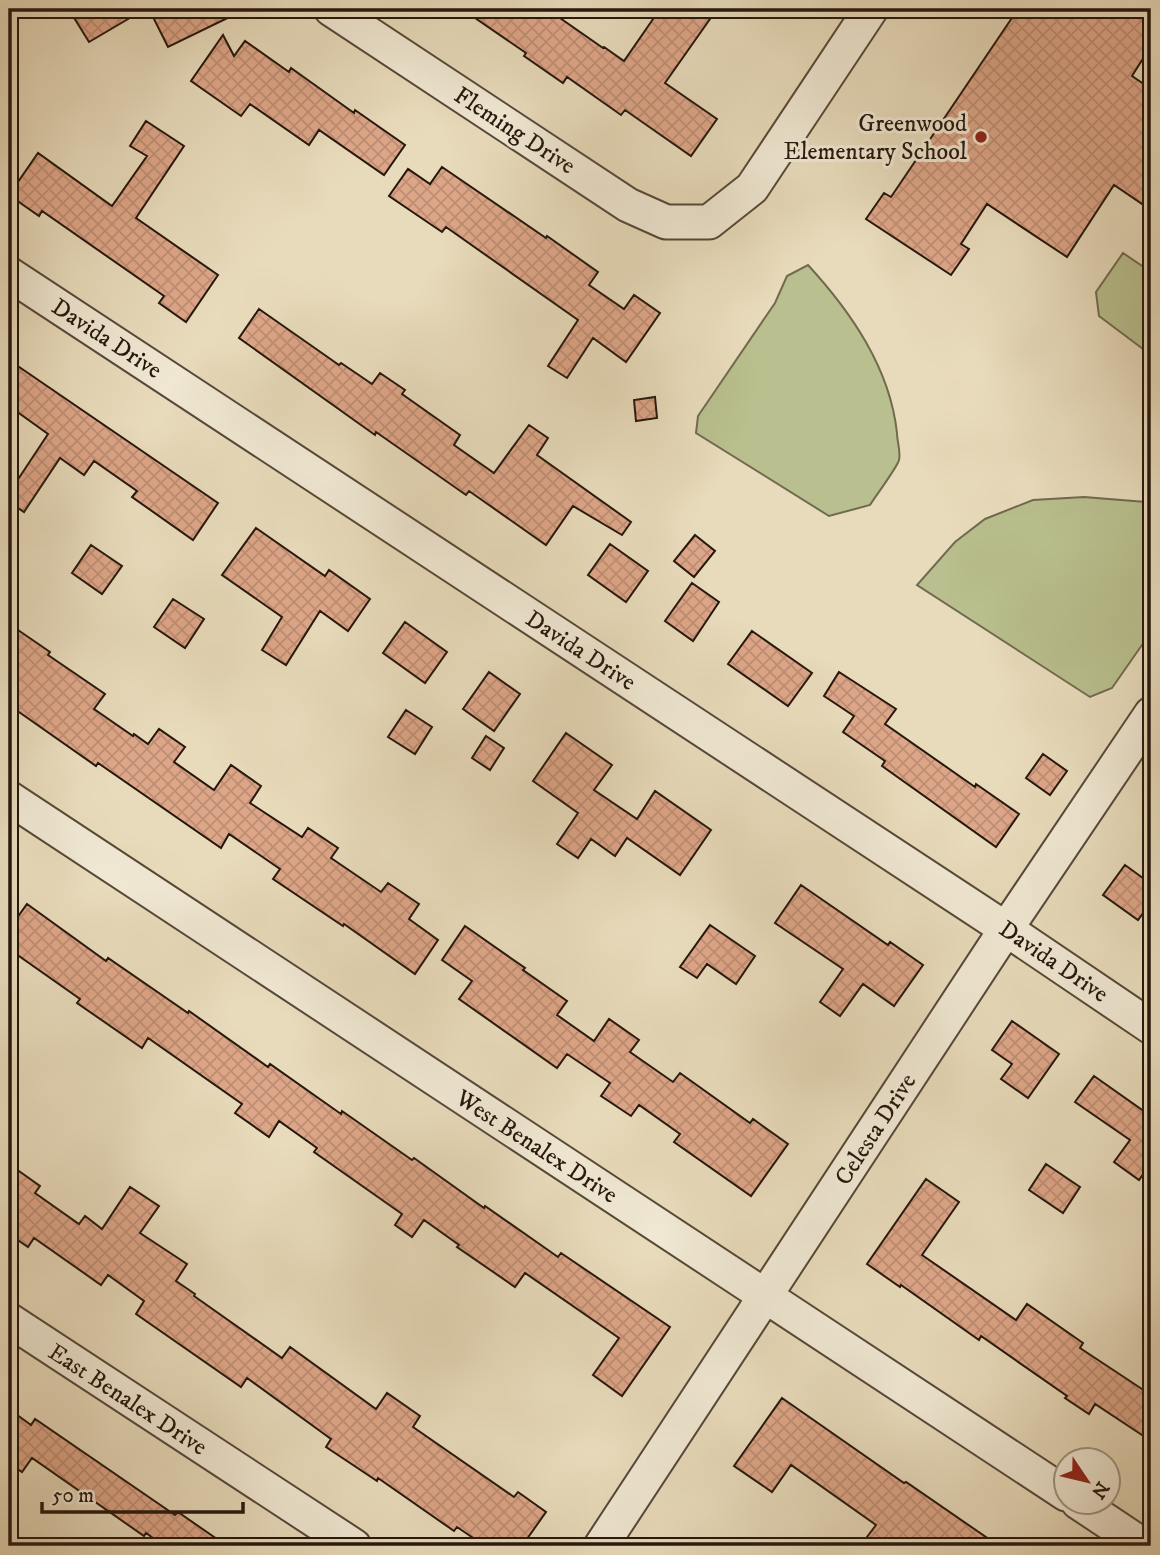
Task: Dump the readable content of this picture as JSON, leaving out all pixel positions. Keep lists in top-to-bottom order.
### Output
{
  "streets": {
    "street": [
      "Fleming Drive",
      "Davida Drive",
      "Celesta Drive",
      "West Benalex Drive",
      "East Benalex Drive"
    ]
  },
  "crossings": [
    ["Davida Drive", "Celesta Drive"],
    ["Celesta Drive", "West Benalex Drive"]
  ],
  "places": ["Greenwood Elementary School"],
  "scale_bar": "50 m",
  "north": "bottom right"
}
